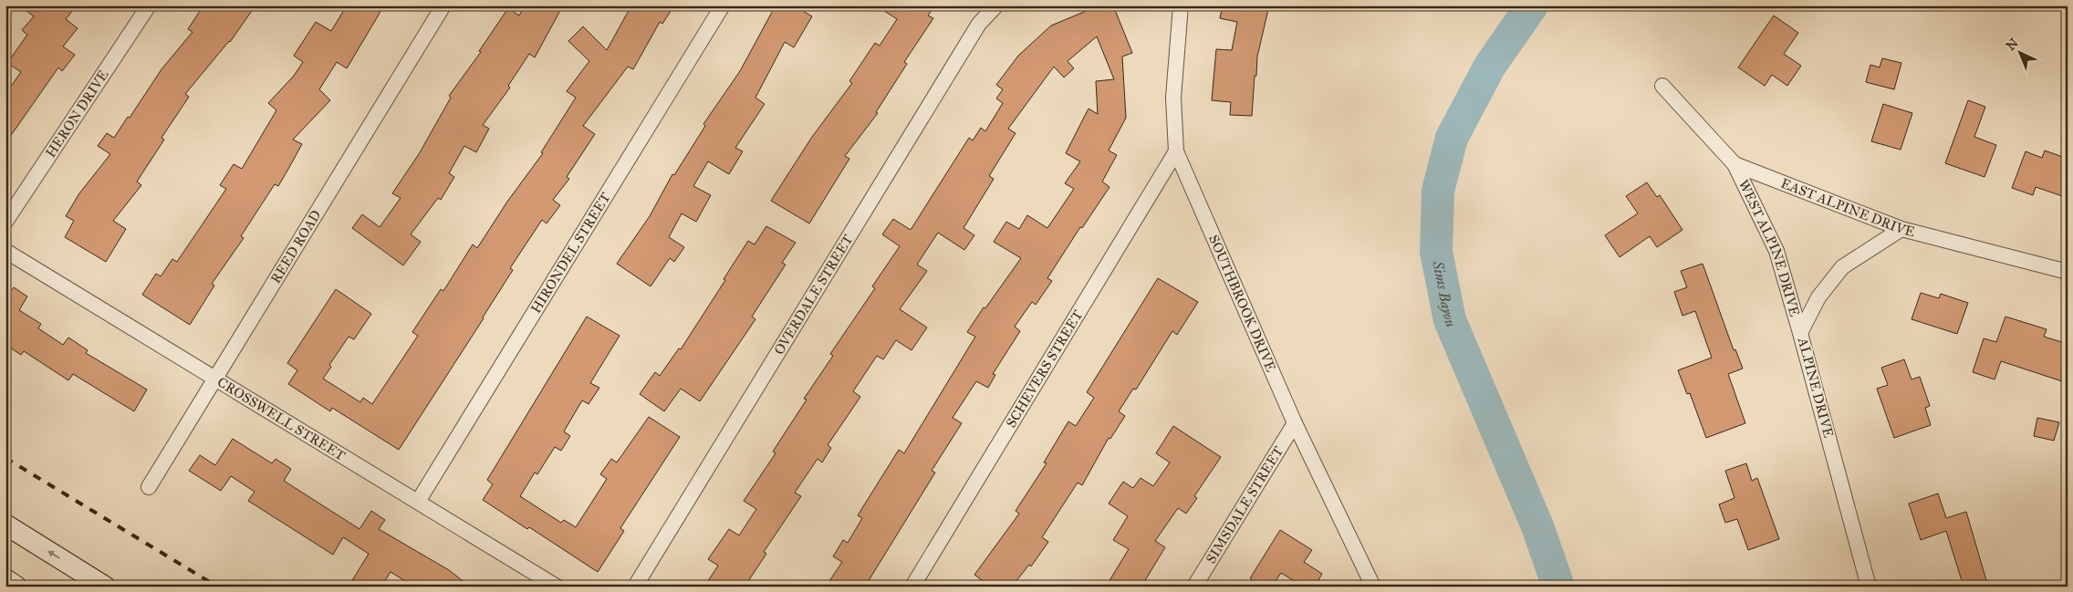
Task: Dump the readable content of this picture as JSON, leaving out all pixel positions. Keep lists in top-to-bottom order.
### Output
{
  "streets": {
    "street": [
      "HERON DRIVE",
      "EAST ALPINE DRIVE",
      "REED ROAD",
      "WEST ALPINE DRIVE",
      "HIRONDEL STREET",
      "OVERDALE STREET",
      "SOUTHBROOK DRIVE",
      "SCHEVERS STREET",
      "ALPINE DRIVE",
      "CROSSWELL STREET",
      "SIMSDALE STREET"
    ]
  },
  "crossings": [
    ["EAST ALPINE DRIVE", "WEST ALPINE DRIVE"],
    ["EAST ALPINE DRIVE", "ALPINE DRIVE"],
    ["REED ROAD", "CROSSWELL STREET"],
    ["WEST ALPINE DRIVE", "ALPINE DRIVE"],
    ["HIRONDEL STREET", "CROSSWELL STREET"],
    ["SOUTHBROOK DRIVE", "SCHEVERS STREET"],
    ["SOUTHBROOK DRIVE", "SIMSDALE STREET"]
  ],
  "water": ["Sims Bayou"],
  "north": "top left"
}
